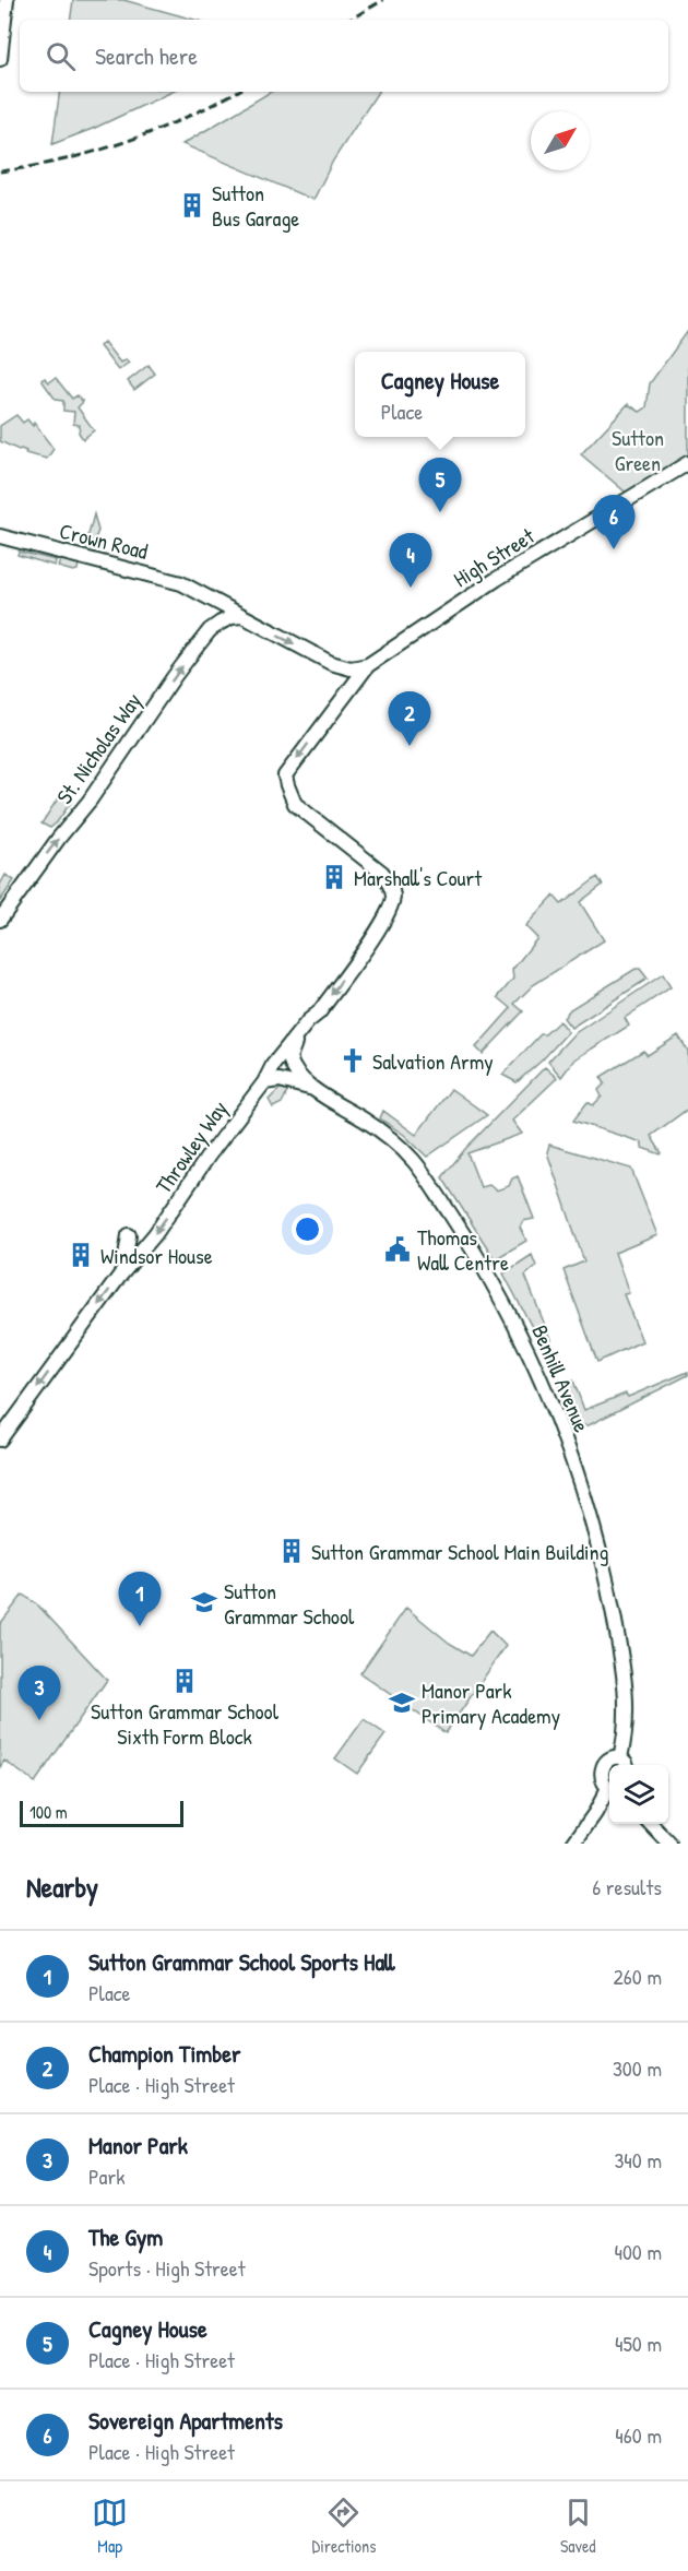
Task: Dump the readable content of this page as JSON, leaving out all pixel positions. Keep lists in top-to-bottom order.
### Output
{
  "streets": {
    "main road": [
      "Crown Road",
      "High Street",
      "St. Nicholas Way",
      "Throwley Way",
      "Benhill Avenue"
    ]
  },
  "crossings": [
    ["Crown Road", "High Street"],
    ["Crown Road", "St. Nicholas Way"],
    ["High Street", "Throwley Way"],
    ["Throwley Way", "Benhill Avenue"]
  ],
  "one_way": ["St. Nicholas Way", "Throwley Way"],
  "parks": ["Sutton Green"],
  "places": {
    "building": [
      "Sutton Bus Garage",
      "Marshall's Court",
      "Windsor House",
      "Sutton Grammar School Main Building",
      "Sutton Grammar School Sixth Form Block"
    ],
    "church": ["Salvation Army"],
    "public building": ["Thomas Wall Centre"],
    "school or university": ["Sutton Grammar School", "Manor Park Primary Academy"]
  },
  "scale_bar": "100 m",
  "north": "top right",
  "page": {
    "search": "Search here",
    "popup": ["Cagney House", "Place"],
    "pins": [
      "5",
      "6",
      "4",
      "2",
      "1",
      "3"
    ],
    "scale": "100 m",
    "heading": ["Nearby", "6 results"],
    "list": [
      {
        "mark": "1",
        "name": "Sutton Grammar School Sports Hall",
        "note": "Place",
        "value": "260 m"
      },
      {
        "mark": "2",
        "name": "Champion Timber",
        "note": "Place · High Street",
        "value": "300 m"
      },
      {
        "mark": "3",
        "name": "Manor Park",
        "note": "Park",
        "value": "340 m"
      },
      {
        "mark": "4",
        "name": "The Gym",
        "note": "Sports · High Street",
        "value": "400 m"
      },
      {
        "mark": "5",
        "name": "Cagney House",
        "note": "Place · High Street",
        "value": "450 m"
      },
      {
        "mark": "6",
        "name": "Sovereign Apartments",
        "note": "Place · High Street",
        "value": "460 m"
      }
    ],
    "nav": ["Map", "Directions", "Saved"]
  }
}
